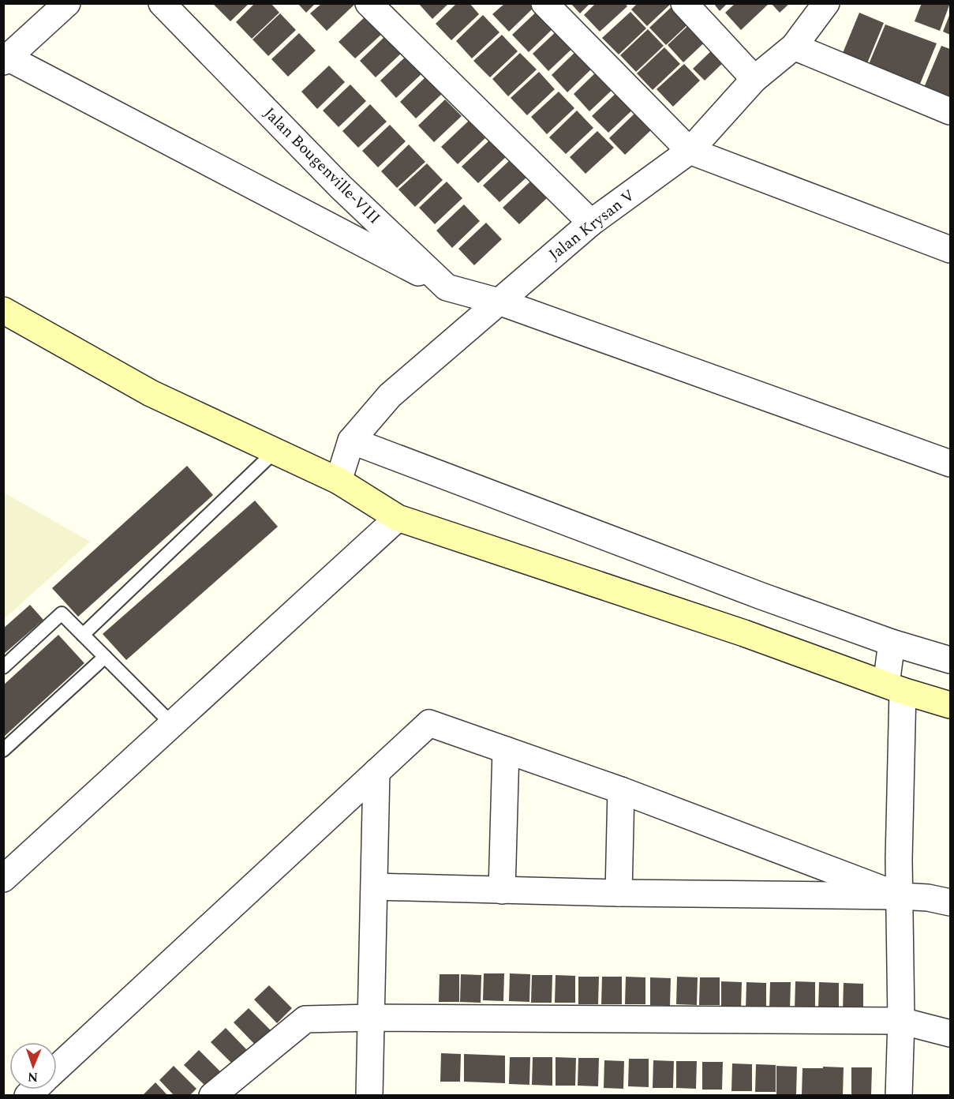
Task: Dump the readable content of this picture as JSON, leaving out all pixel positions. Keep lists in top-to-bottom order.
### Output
{
  "streets": {
    "street": ["Jalan Bougenville-VIII", "Jalan Krysan V"]
  },
  "crossings": [
    ["Jalan Bougenville-VIII", "Jalan Krysan V"]
  ],
  "north": "bottom"
}
